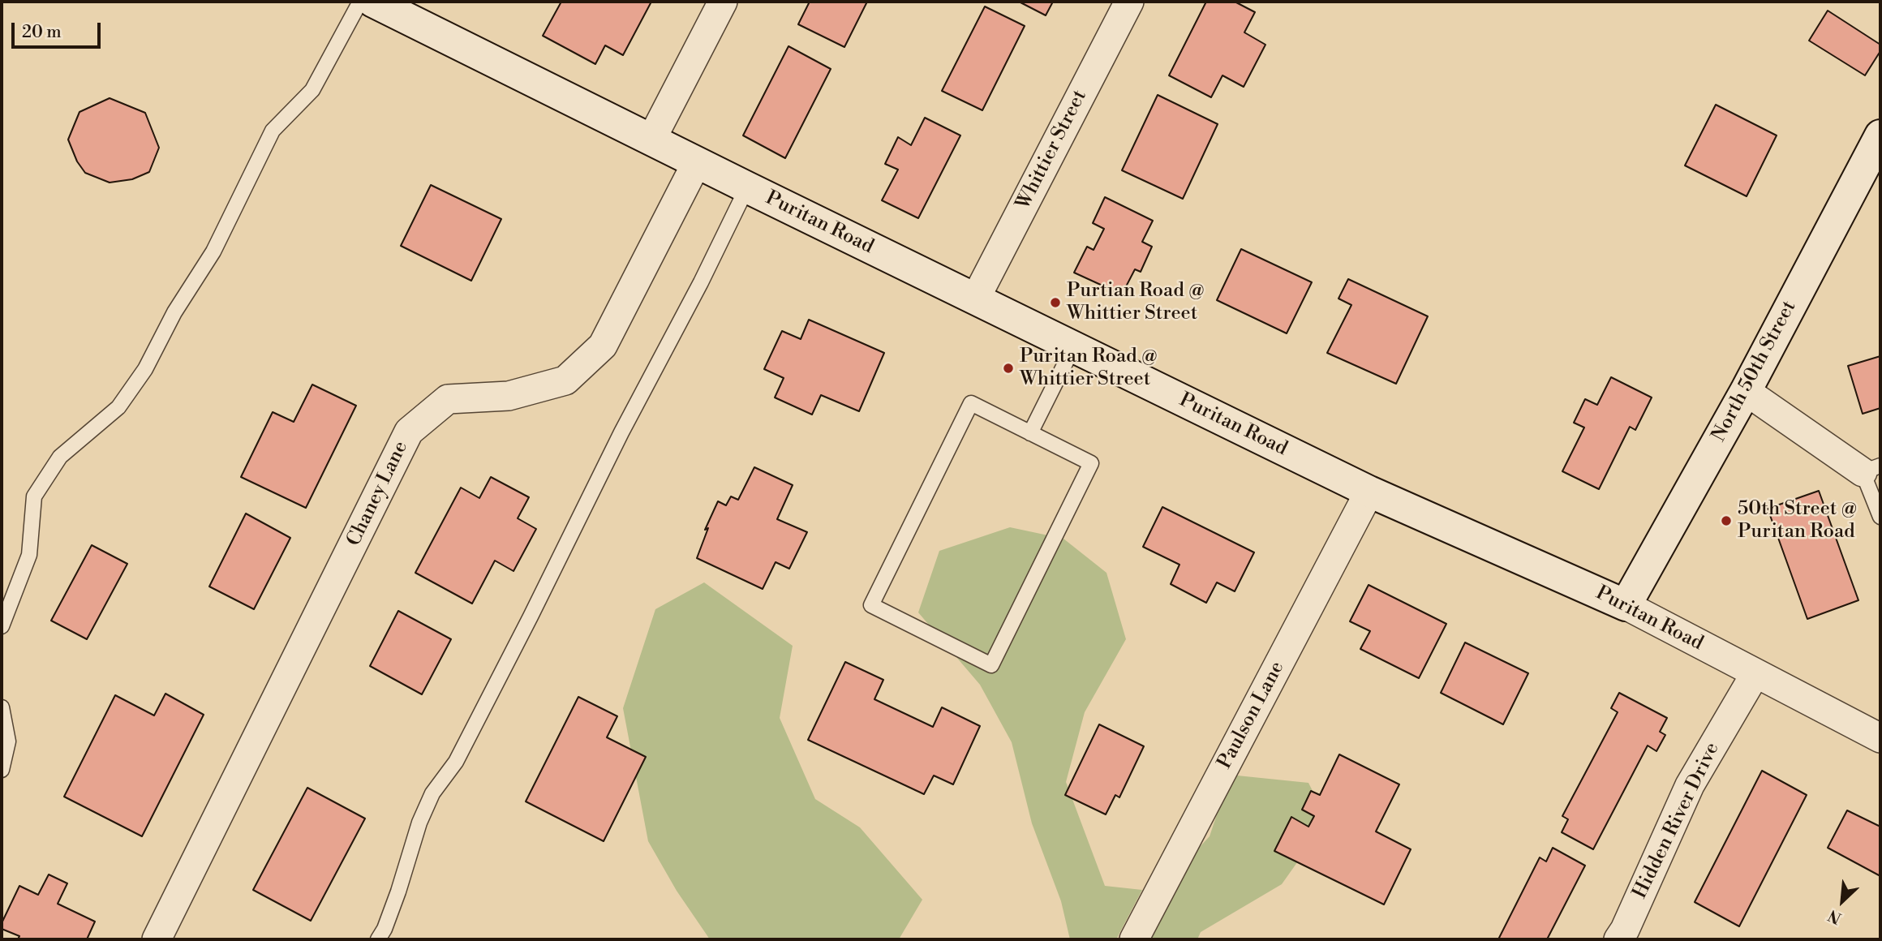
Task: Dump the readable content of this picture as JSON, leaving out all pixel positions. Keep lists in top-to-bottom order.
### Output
{
  "streets": {
    "street": [
      "Whittier Street",
      "Puritan Road",
      "North 50th Street",
      "Chaney Lane",
      "Paulson Lane",
      "Hidden River Drive"
    ]
  },
  "crossings": [
    ["Whittier Street", "Puritan Road"],
    ["Puritan Road", "North 50th Street"],
    ["Puritan Road", "Chaney Lane"],
    ["Puritan Road", "Paulson Lane"],
    ["Puritan Road", "Hidden River Drive"]
  ],
  "places": ["Purtian Road @ Whittier Street", "Puritan Road @ Whittier Street", "50th Street @ Puritan Road"],
  "scale_bar": "20 m",
  "north": "bottom left"
}
